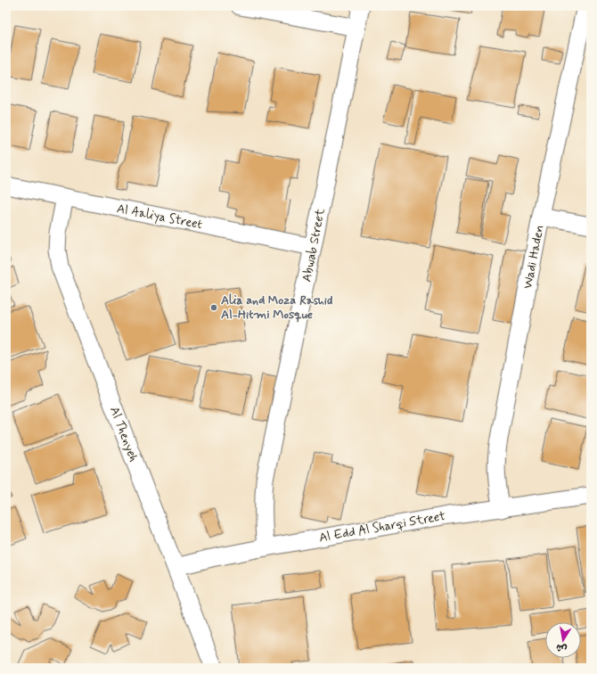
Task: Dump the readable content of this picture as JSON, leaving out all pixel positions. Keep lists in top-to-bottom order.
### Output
{
  "streets": {
    "street": [
      "Al Aaliya Street",
      "Abwab Street",
      "Wadi Haden",
      "Al Thenyeh",
      "Al Edd Al Sharqi Street"
    ]
  },
  "crossings": [
    ["Al Aaliya Street", "Abwab Street"],
    ["Al Aaliya Street", "Al Thenyeh"],
    ["Abwab Street", "Al Edd Al Sharqi Street"],
    ["Wadi Haden", "Al Edd Al Sharqi Street"],
    ["Al Thenyeh", "Al Edd Al Sharqi Street"]
  ],
  "places": ["Alia and Moza Rashid Al-Hitmi Mosque"],
  "north": "bottom"
}
